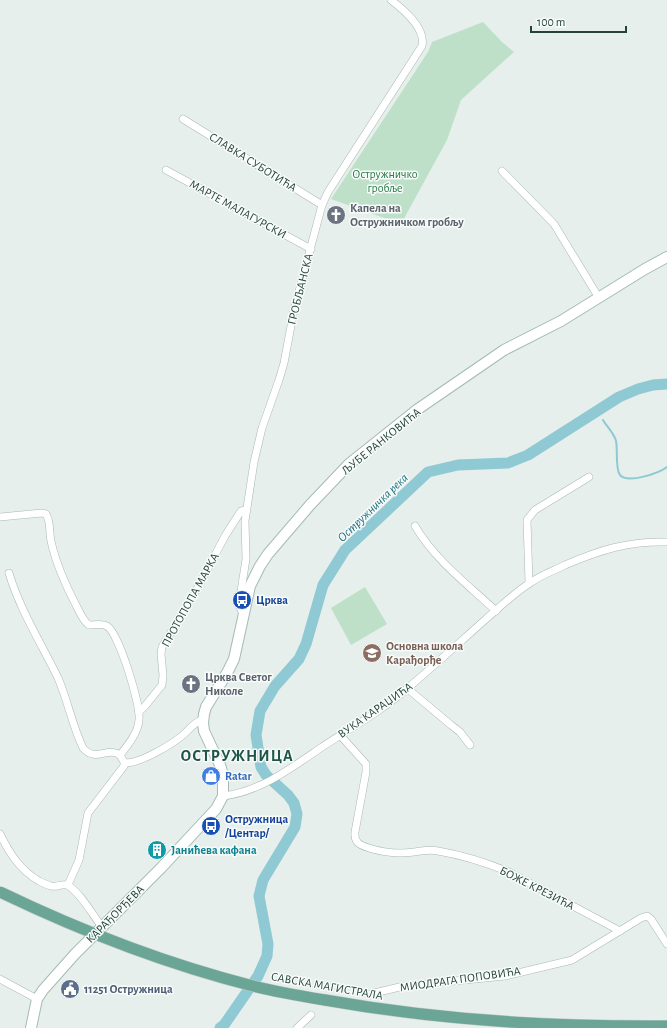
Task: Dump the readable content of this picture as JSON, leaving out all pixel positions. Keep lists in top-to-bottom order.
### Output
{
  "streets": {
    "main road": ["САВСКА МАГИСТРАЛА"],
    "street": [
      "СЛАВКА СУБОТИЋА",
      "МАРТЕ МАЛАГУРСКИ",
      "ГРОБЉАНСКА",
      "ЉУБЕ РАНКОВИЋА",
      "ПРОТОПОПА МАРКА",
      "ВУКА КАРАЏИЋА",
      "БОЖЕ КРЕЗИЋА",
      "КАРАЂОРЂЕВА",
      "МИОДРАГА ПОПОВИЋА"
    ]
  },
  "crossings": [
    ["СЛАВКА СУБОТИЋА", "ГРОБЉАНСКА"],
    ["МАРТЕ МАЛАГУРСКИ", "ГРОБЉАНСКА"],
    ["ГРОБЉАНСКА", "ЉУБЕ РАНКОВИЋА"],
    ["ГРОБЉАНСКА", "ПРОТОПОПА МАРКА"],
    ["ВУКА КАРАЏИЋА", "БОЖЕ КРЕЗИЋА"],
    ["ВУКА КАРАЏИЋА", "КАРАЂОРЂЕВА"],
    ["БОЖЕ КРЕЗИЋА", "МИОДРАГА ПОПОВИЋА"]
  ],
  "districts": ["ОСТРУЖНИЦА"],
  "water": ["Остружничка река"],
  "parks": ["Остружничко гробље"],
  "places": {
    "church": ["Капела на Остружничком гробљу", "Црква Светог Николе"],
    "bus stop": ["Црква", "Остружница /Центар/"],
    "school or university": ["Основна школа Карађорђе"],
    "shop": ["Ratar"],
    "building": ["Јанићева кафана"],
    "public building": ["11251 Остружница"]
  },
  "scale_bar": "100 m"
}
